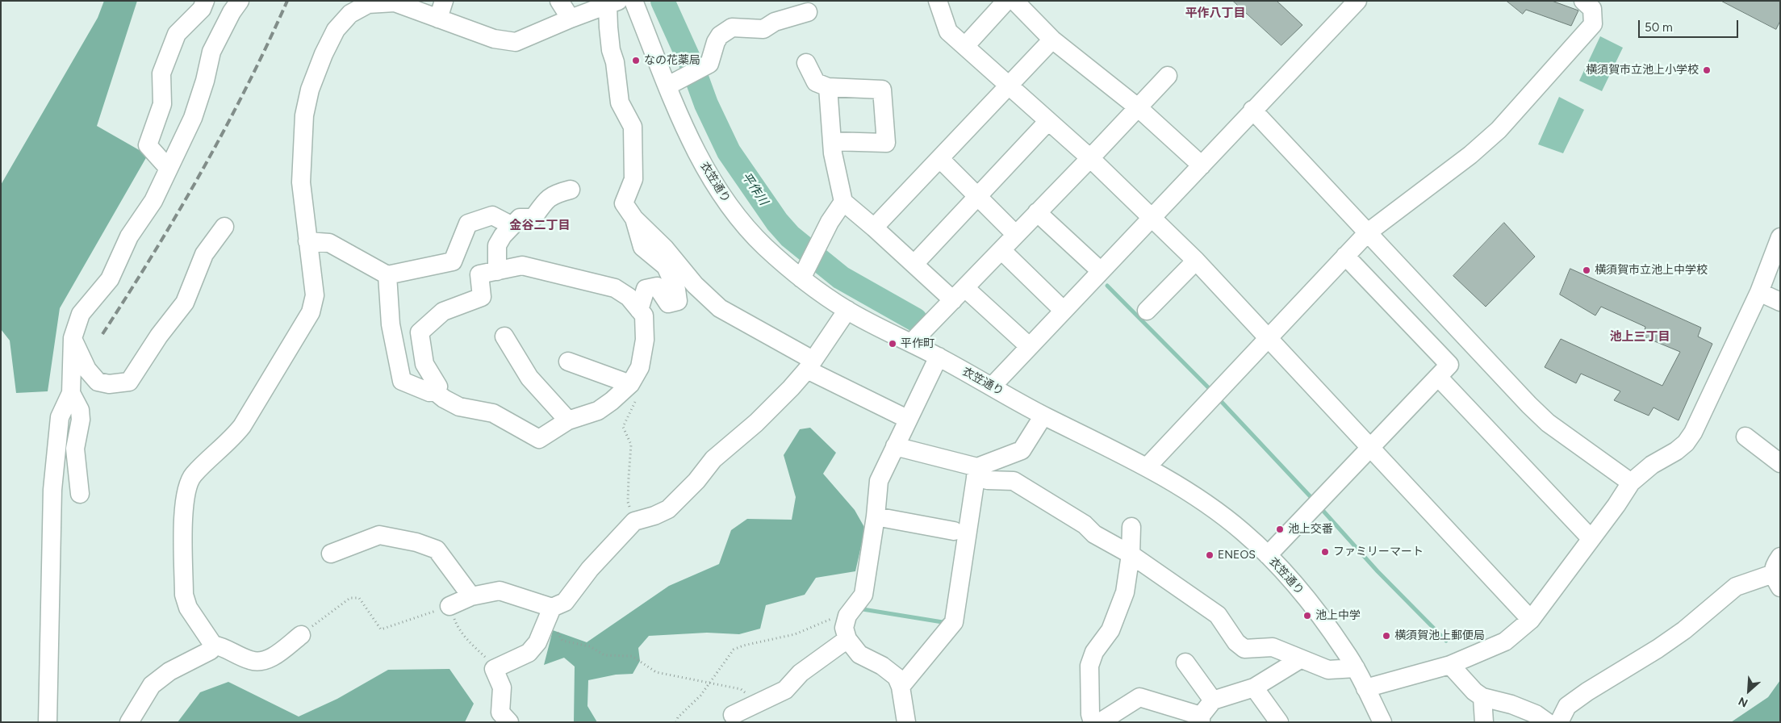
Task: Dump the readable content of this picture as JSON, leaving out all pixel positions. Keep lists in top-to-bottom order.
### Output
{
  "streets": {
    "street": ["衣笠通り"]
  },
  "districts": ["平作八丁目", "金谷二丁目", "池上三丁目"],
  "water": ["平作川"],
  "places": [
    "なの花薬局",
    "横須賀市立池上小学校",
    "横須賀市立池上中学校",
    "平作町",
    "池上交番",
    "ファミリーマート",
    "ENEOS",
    "池上中学",
    "横須賀池上郵便局"
  ],
  "scale_bar": "50 m",
  "north": "bottom left"
}
